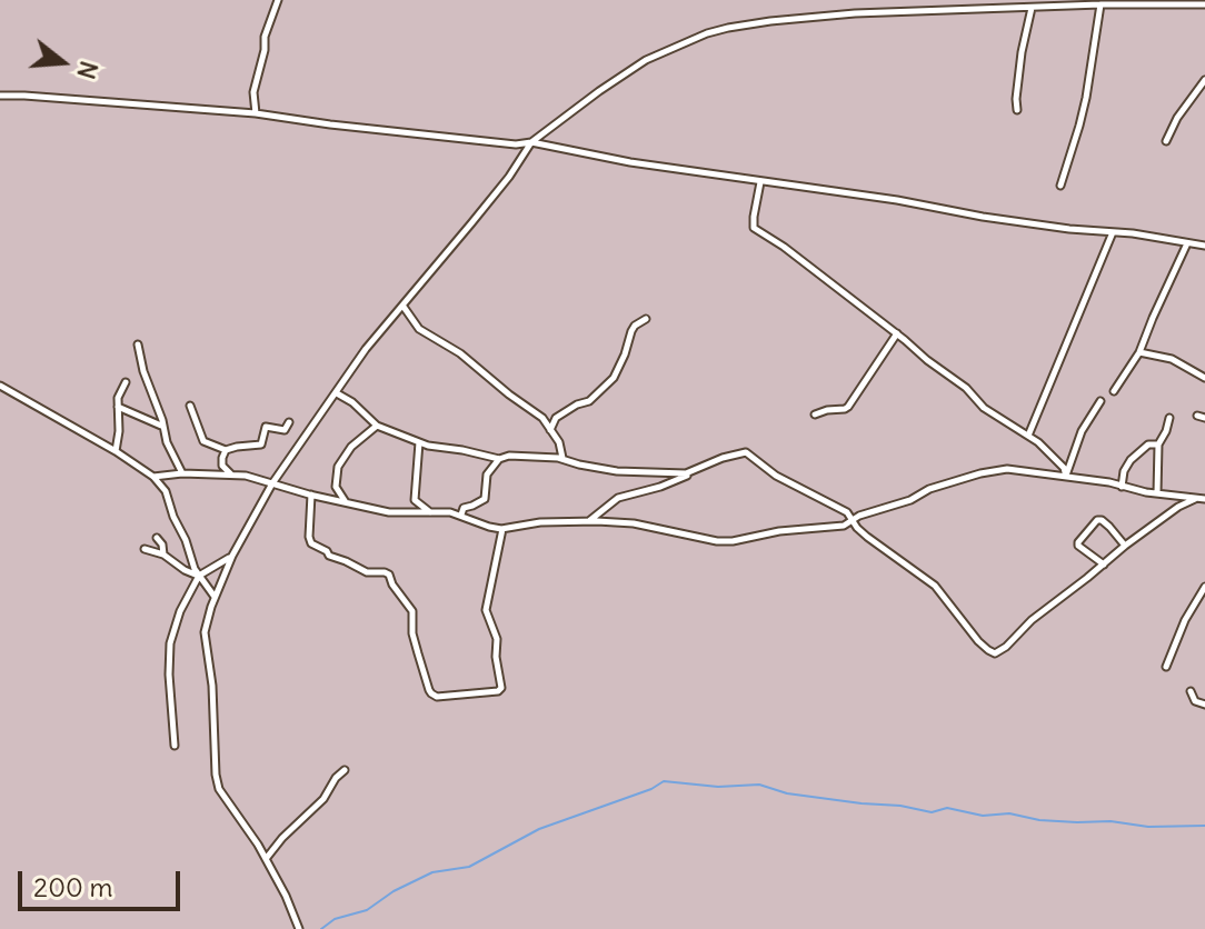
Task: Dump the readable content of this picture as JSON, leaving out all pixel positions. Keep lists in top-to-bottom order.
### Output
{
  "scale_bar": "200 m",
  "north": "right"
}
